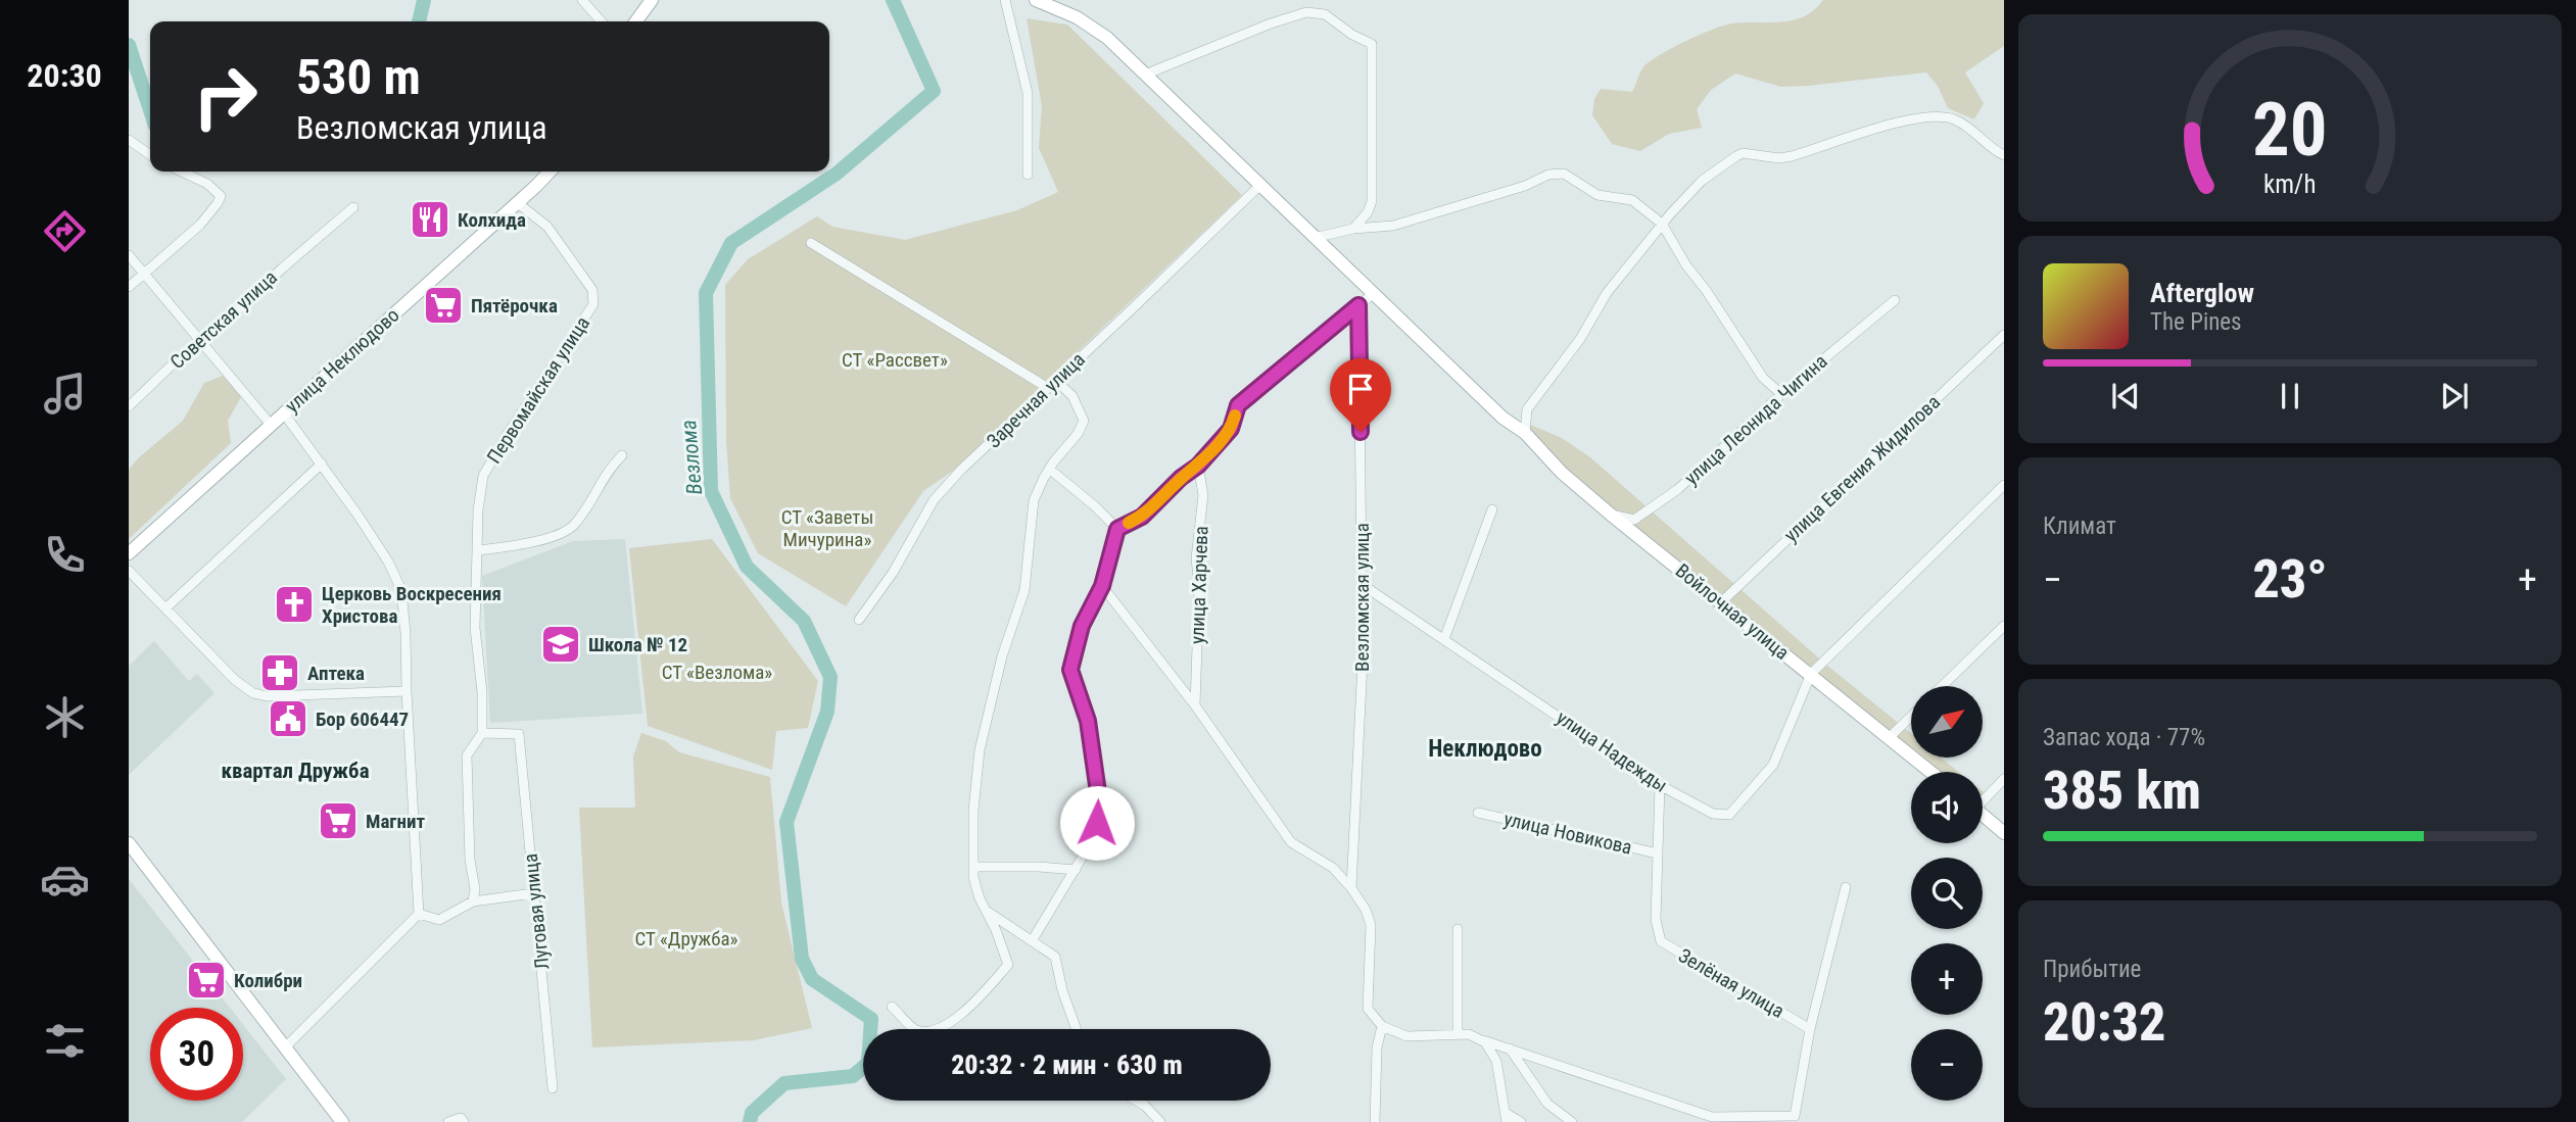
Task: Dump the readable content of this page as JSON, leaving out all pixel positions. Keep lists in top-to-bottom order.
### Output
{
  "streets": {
    "street": [
      "Советская улица",
      "улица Неклюдово",
      "Первомайская улица",
      "Заречная улица",
      "улица Леонида Чигина",
      "улица Евгения Жидилова",
      "улица Харчева",
      "Везломская улица",
      "Войлочная улица",
      "улица Надежды",
      "улица Новикова",
      "Луговая улица",
      "Зелёная улица"
    ]
  },
  "crossings": [
    ["улица Неклюдово", "Первомайская улица"],
    ["Первомайская улица", "Луговая улица"],
    ["Заречная улица", "Войлочная улица"],
    ["улица Леонида Чигина", "Войлочная улица"],
    ["улица Евгения Жидилова", "Войлочная улица"],
    ["Везломская улица", "улица Надежды"],
    ["Войлочная улица", "улица Надежды"],
    ["улица Надежды", "Зелёная улица"],
    ["улица Новикова", "Зелёная улица"]
  ],
  "districts": ["Неклюдово", "квартал Дружба"],
  "water": ["Везлома"],
  "parks": [
    "СТ «Рассвет»",
    "СТ «Заветы Мичурина»",
    "СТ «Везлома»",
    "СТ «Дружба»"
  ],
  "places": {
    "restaurant": ["Колхида"],
    "supermarket": ["Пятёрочка", "Магнит", "Колибри"],
    "church": ["Церковь Воскресения Христова"],
    "school or university": ["Школа № 12"],
    "pharmacy": ["Аптека"],
    "public building": ["Бор 606447"]
  },
  "north": "top right",
  "page": {
    "tabs": "20:30",
    "turn": ["530 m", "Везломская улица"],
    "song": ["Afterglow", "The Pines"],
    "tile": [
      "Климат",
      ["Запас хода · 77%", "385 km"],
      ["Прибытие", "20:32"]
    ],
    "heat": ["−", "23°", "+"],
    "map_buttons": ["+", "−"],
    "limit": "30",
    "trip": "20:32 · 2 мин · 630 m",
    "gauge": ["20", "km/h"]
  }
}
